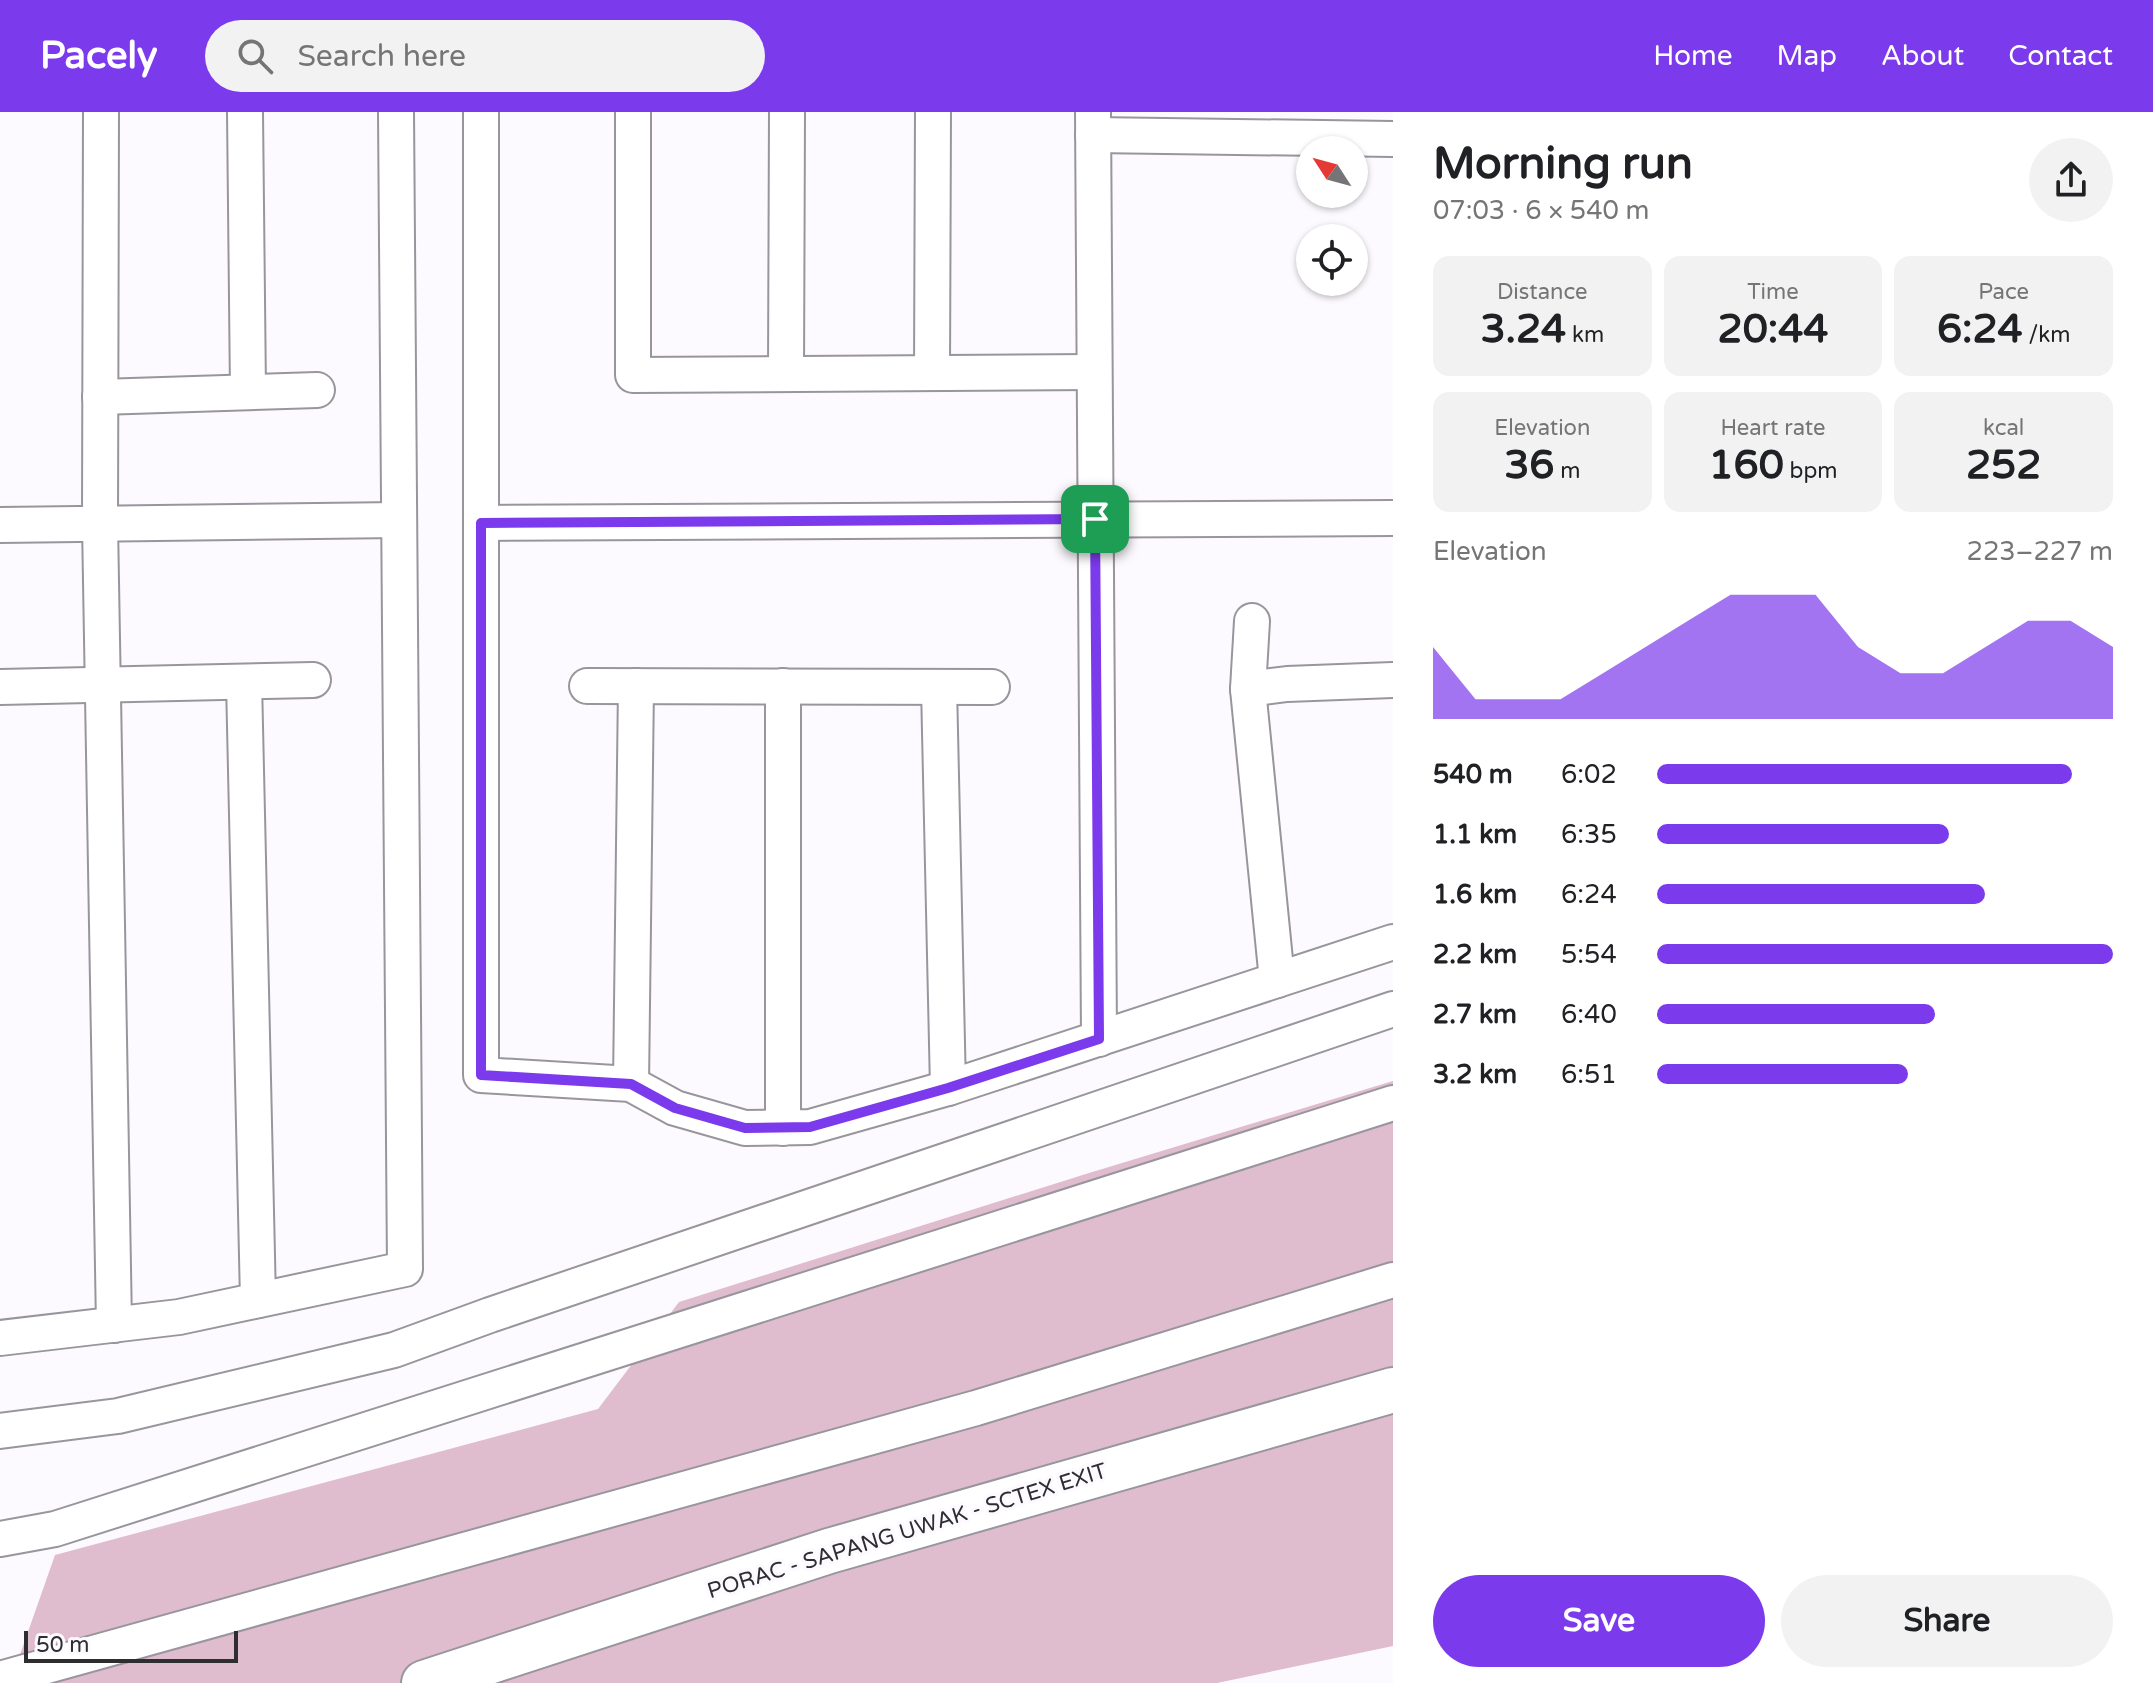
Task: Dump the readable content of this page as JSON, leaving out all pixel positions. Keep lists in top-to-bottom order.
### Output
{
  "streets": {
    "main road": ["PORAC - SAPANG UWAK - SCTEX EXIT"]
  },
  "scale_bar": "50 m",
  "north": "top left",
  "page": {
    "header": "Pacely",
    "search": "Search here",
    "nav": [
      "Home",
      "Map",
      "About",
      "Contact"
    ],
    "heading": ["Morning run", "07:03 · 6 × 540 m"],
    "stats": [
      ["Distance", "3.24 km"],
      ["Time", "20:44"],
      ["Pace", "6:24 /km"],
      ["Elevation", "36 m"],
      ["Heart rate", "160 bpm"],
      ["kcal", "252"]
    ],
    "chart": ["Elevation", "223–227 m"],
    "list": [
      {
        "name": "540 m",
        "note": "6:02"
      },
      {
        "name": "1.1 km",
        "note": "6:35"
      },
      {
        "name": "1.6 km",
        "note": "6:24"
      },
      {
        "name": "2.2 km",
        "note": "5:54"
      },
      {
        "name": "2.7 km",
        "note": "6:40"
      },
      {
        "name": "3.2 km",
        "note": "6:51"
      }
    ],
    "buttons": ["Save", "Share"],
    "scale": "50 m"
  }
}
